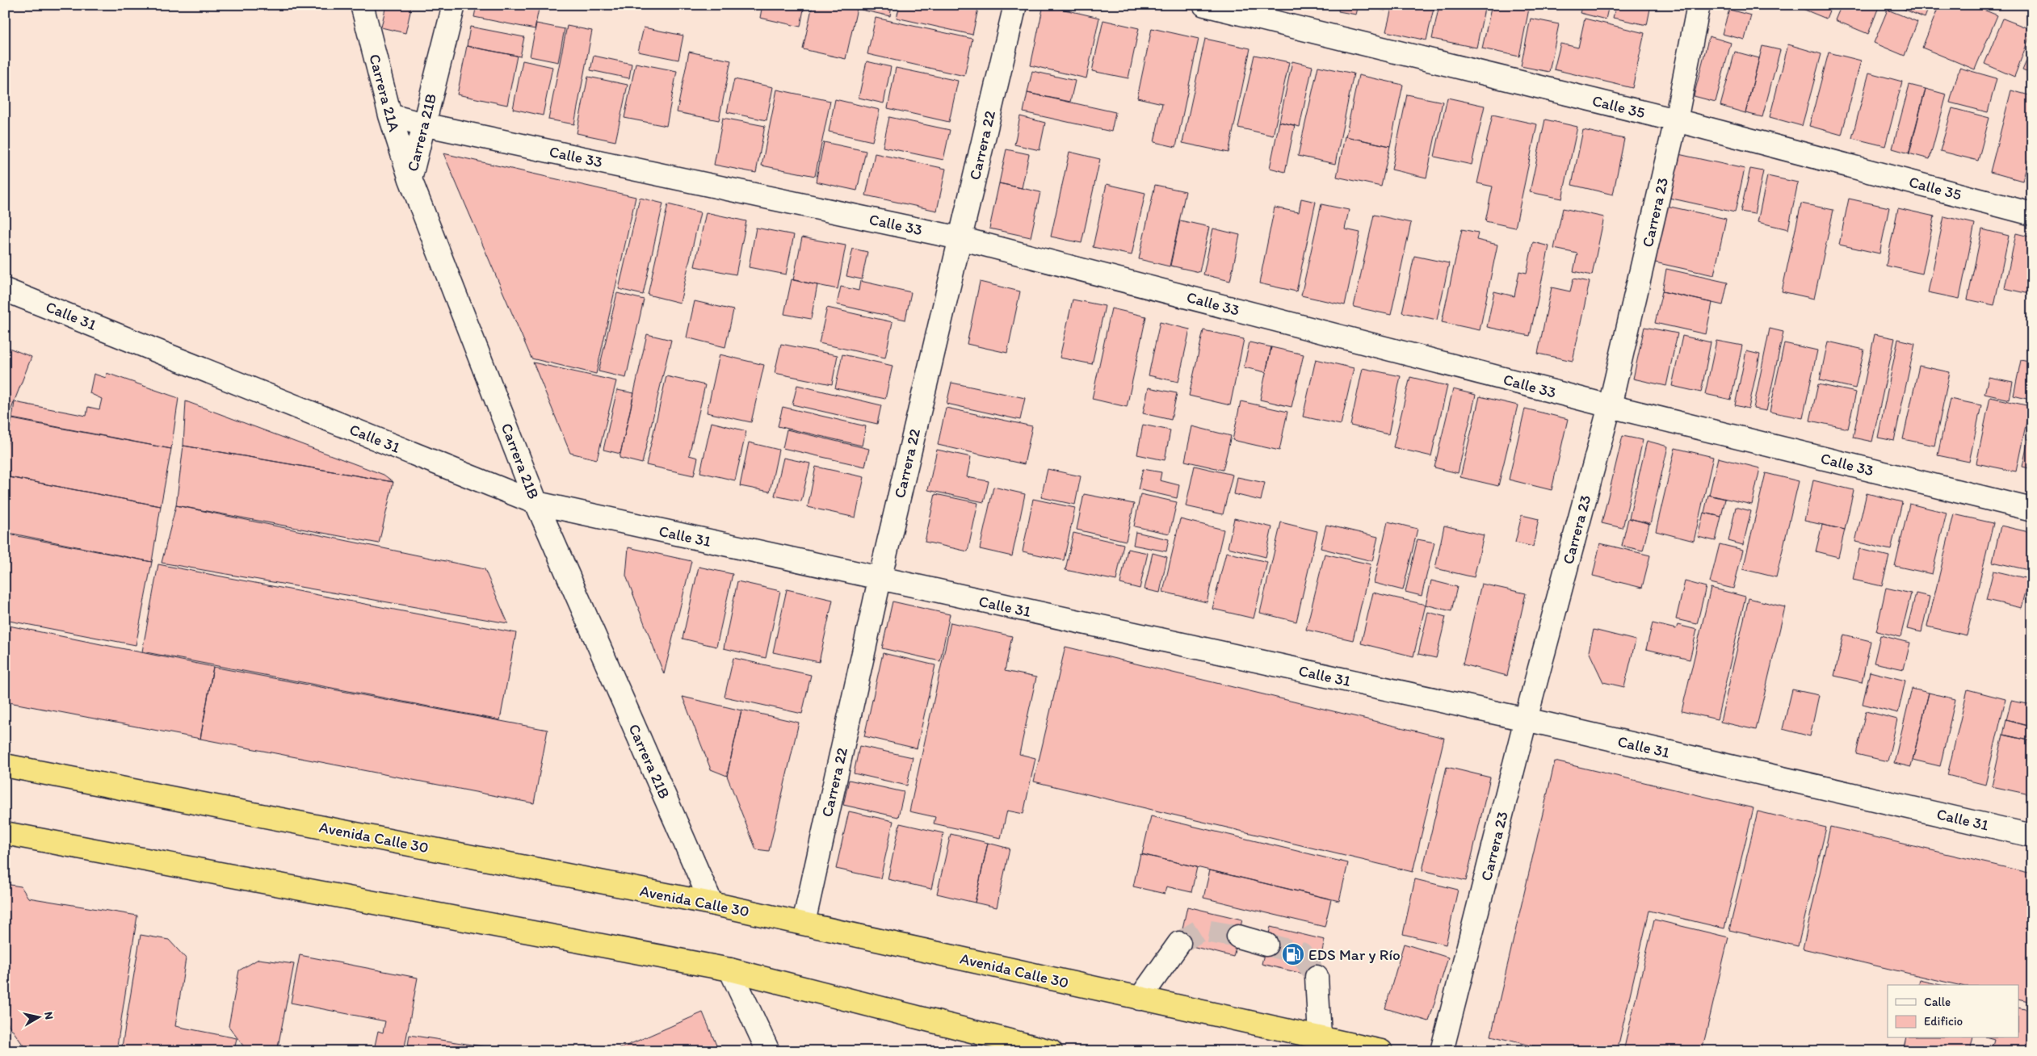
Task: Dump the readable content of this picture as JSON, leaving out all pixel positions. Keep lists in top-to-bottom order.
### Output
{
  "streets": {
    "highway": ["Avenida Calle 30"],
    "street": [
      "Carrera 21A",
      "Calle 35",
      "Carrera 21B",
      "Carrera 22",
      "Calle 33",
      "Carrera 23",
      "Calle 31"
    ]
  },
  "crossings": [
    ["Carrera 21A", "Carrera 21B"],
    ["Carrera 21A", "Calle 33"],
    ["Calle 35", "Carrera 23"],
    ["Carrera 21B", "Calle 33"],
    ["Carrera 21B", "Calle 31"],
    ["Carrera 21B", "Avenida Calle 30"],
    ["Carrera 22", "Calle 33"],
    ["Carrera 22", "Calle 31"],
    ["Carrera 22", "Avenida Calle 30"],
    ["Calle 33", "Carrera 23"],
    ["Carrera 23", "Calle 31"]
  ],
  "places": {
    "fuel station": ["EDS Mar y Río"]
  },
  "legend": ["Calle", "Edificio"],
  "north": "right"
}
